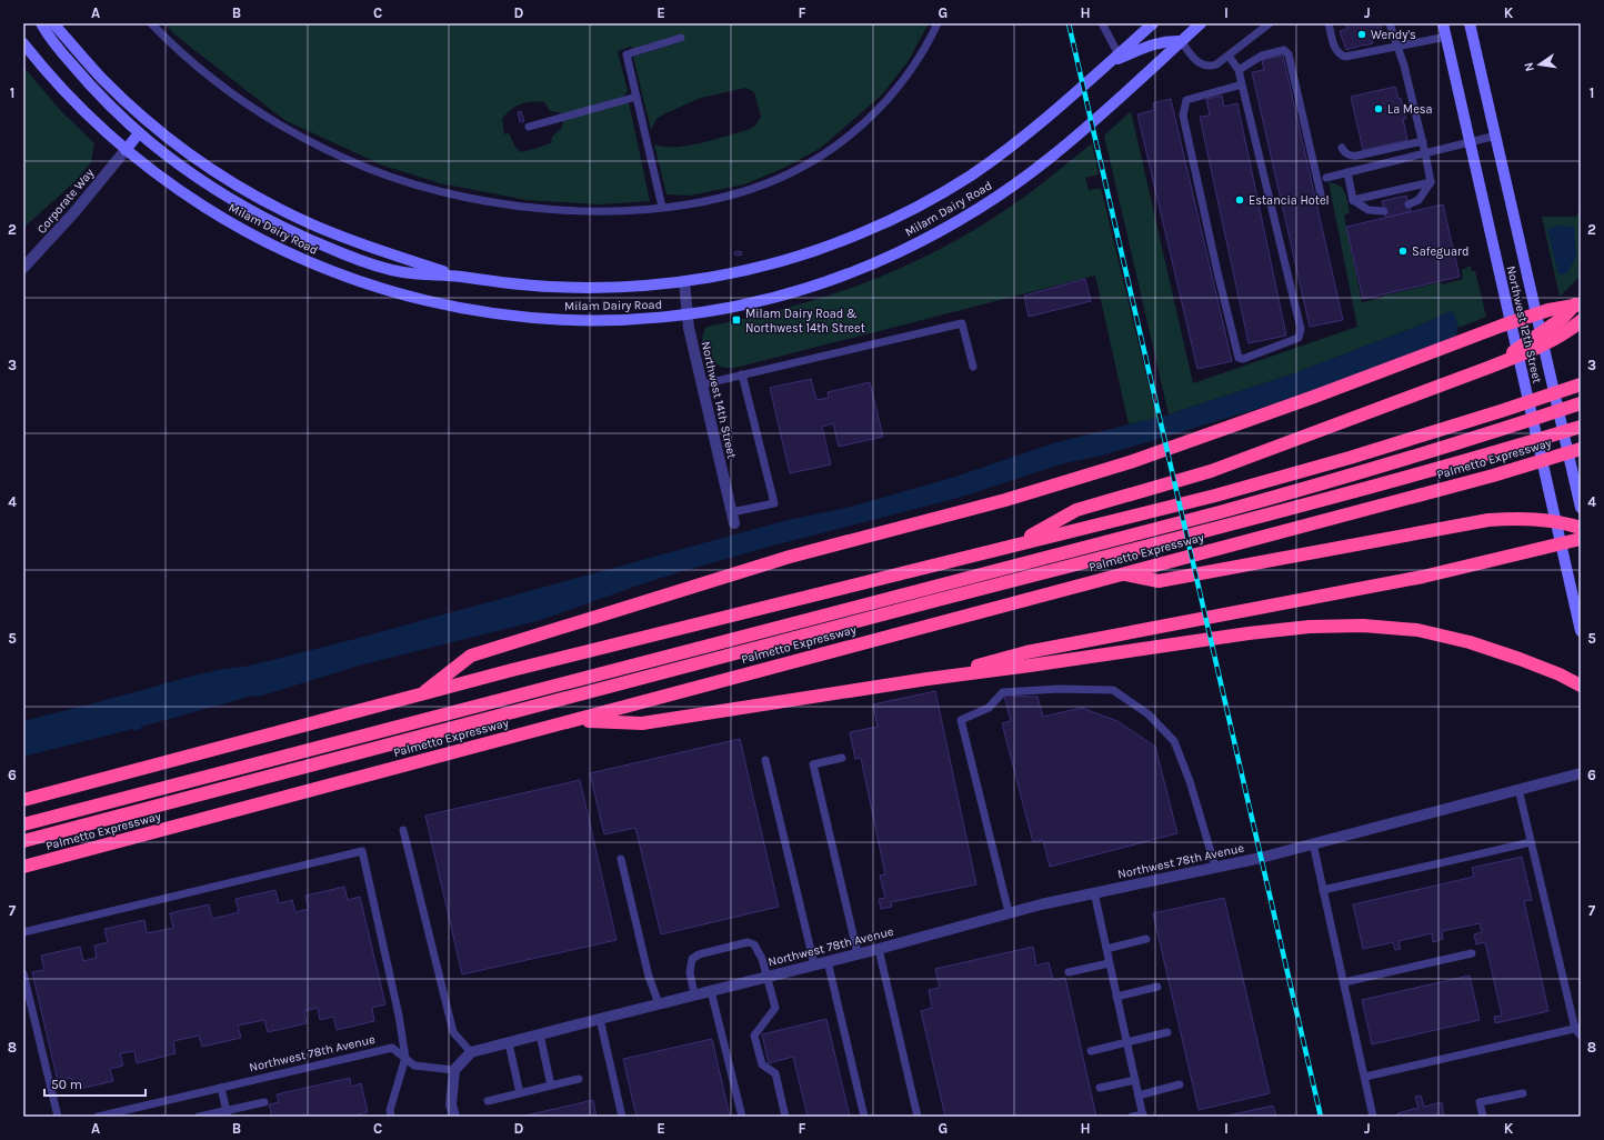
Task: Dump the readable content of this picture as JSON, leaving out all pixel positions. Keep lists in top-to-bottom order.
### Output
{
  "streets": {
    "highway": ["Palmetto Expressway"],
    "main road": ["Milam Dairy Road", "Northwest 12th Street"],
    "street": ["Corporate Way", "Northwest 14th Street", "Northwest 78th Avenue"]
  },
  "crossings": [
    ["Corporate Way", "Milam Dairy Road"],
    ["Milam Dairy Road", "Northwest 14th Street"]
  ],
  "places": {
    "other": [
      "Wendy's",
      "La Mesa",
      "Estancia Hotel",
      "Safeguard"
    ],
    "transit": ["Milam Dairy Road & Northwest 14th Street"]
  },
  "scale_bar": "50 m",
  "north": "left",
  "grid": {
    "columns": [
      "A",
      "B",
      "C",
      "D",
      "E",
      "F",
      "G",
      "H",
      "I",
      "J",
      "K"
    ],
    "rows": [
      "1",
      "2",
      "3",
      "4",
      "5",
      "6",
      "7",
      "8"
    ]
  }
}
